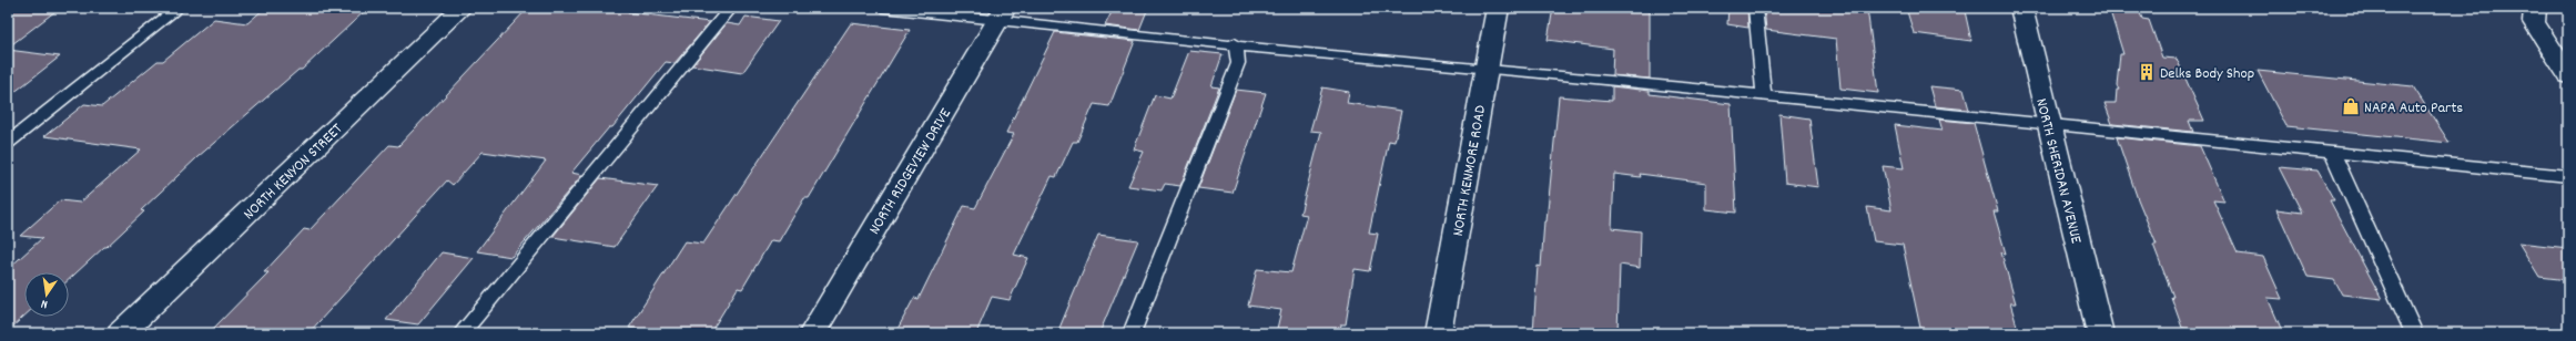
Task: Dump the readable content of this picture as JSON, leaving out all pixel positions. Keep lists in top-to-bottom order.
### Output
{
  "streets": {
    "street": [
      "NORTH KENYON STREET",
      "NORTH RIDGEVIEW DRIVE",
      "NORTH KENMORE ROAD",
      "NORTH SHERIDAN AVENUE"
    ]
  },
  "places": {
    "building": ["Delks Body Shop"],
    "shop": ["NAPA Auto Parts"]
  },
  "north": "bottom"
}
